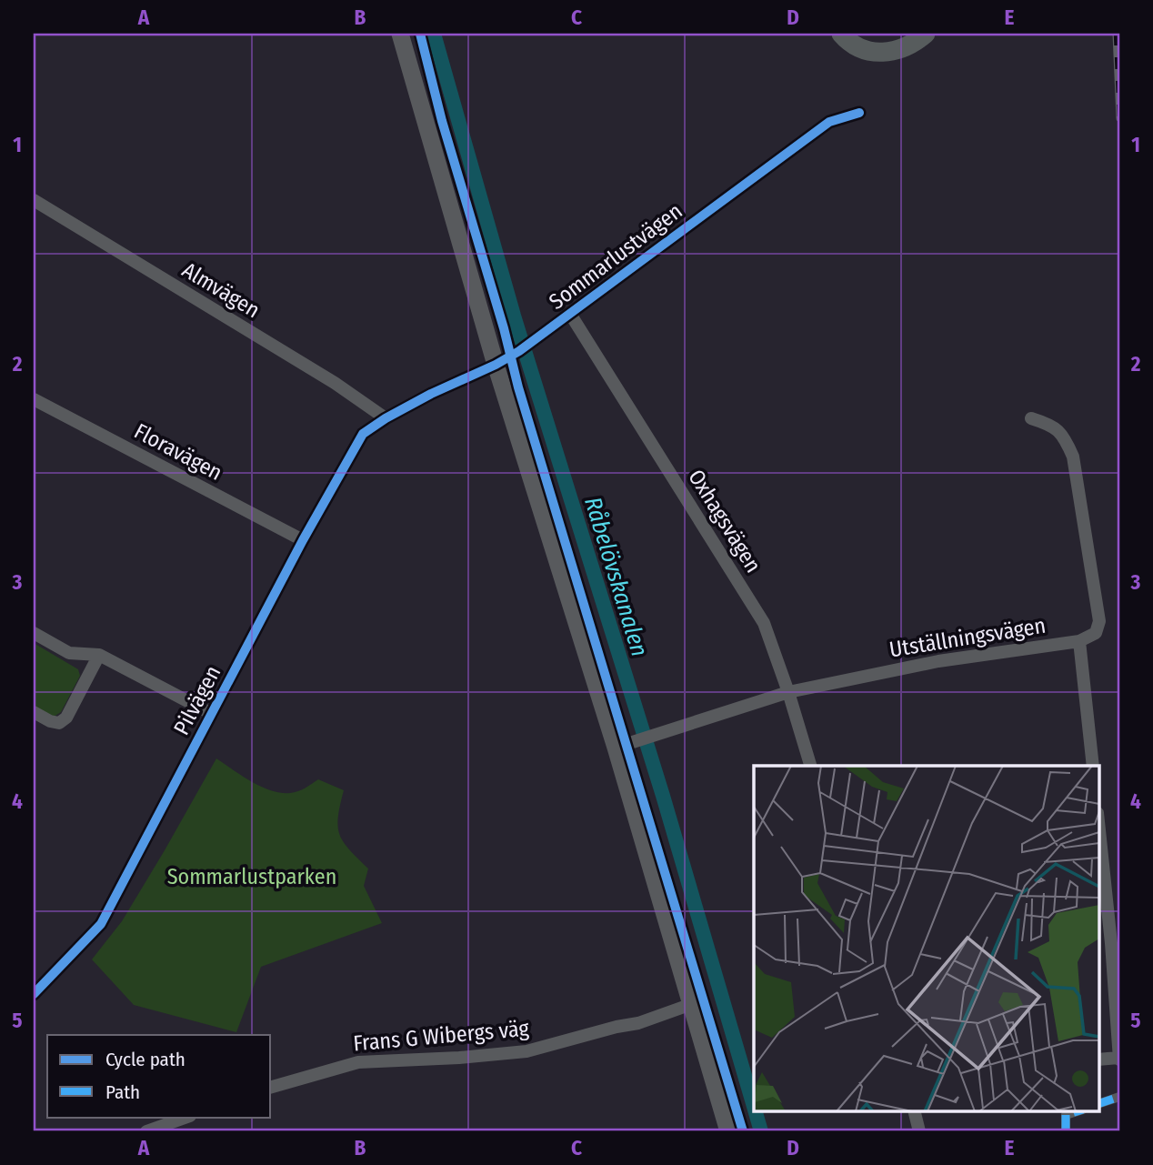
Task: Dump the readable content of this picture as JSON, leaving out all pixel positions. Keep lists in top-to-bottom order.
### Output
{
  "streets": {
    "street": [
      "Sommarlustvägen",
      "Almvägen",
      "Floravägen",
      "Oxhagsvägen",
      "Utställningsvägen",
      "Pilvägen",
      "Frans G Wibergs väg"
    ]
  },
  "crossings": [
    ["Sommarlustvägen", "Almvägen"],
    ["Sommarlustvägen", "Oxhagsvägen"],
    ["Sommarlustvägen", "Pilvägen"],
    ["Almvägen", "Pilvägen"],
    ["Floravägen", "Pilvägen"],
    ["Oxhagsvägen", "Utställningsvägen"]
  ],
  "water": ["Råbelövskanalen"],
  "parks": ["Sommarlustparken"],
  "legend": ["Cycle path", "Path"],
  "grid": {
    "columns": [
      "A",
      "B",
      "C",
      "D",
      "E"
    ],
    "rows": [
      "1",
      "2",
      "3",
      "4",
      "5"
    ]
  }
}
